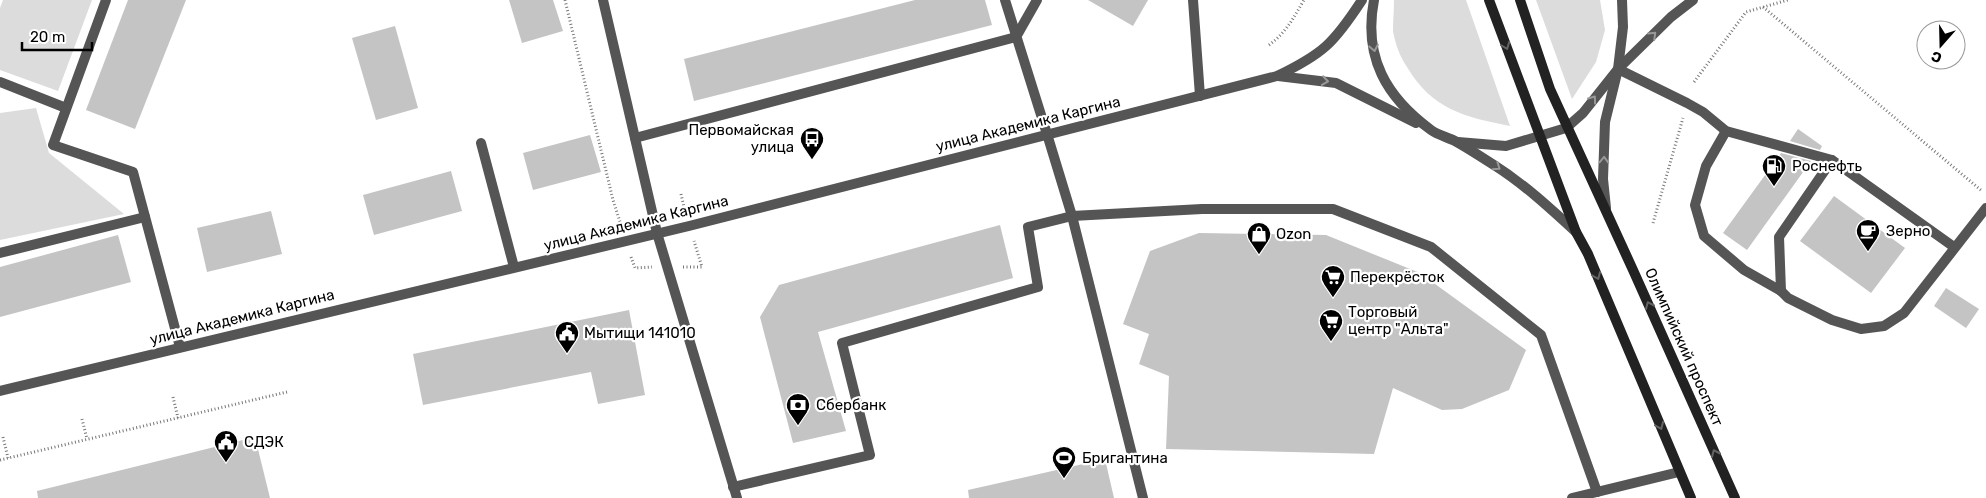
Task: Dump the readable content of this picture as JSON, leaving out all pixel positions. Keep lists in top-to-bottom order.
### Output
{
  "streets": {
    "main road": ["Олимпийский проспект"],
    "street": ["улица Академика Каргина"]
  },
  "places": {
    "bus stop": ["Первомайская улица"],
    "fuel station": ["Роснефть"],
    "cafe": ["Зерно"],
    "shop": ["Ozon"],
    "supermarket": ["Перекрёсток", "Торговый центр \"Альта\""],
    "public building": ["Мытищи 141010", "СДЭК"],
    "bank": ["Сбербанк"],
    "sports": ["Бригантина"]
  },
  "scale_bar": "20 m",
  "north": "bottom"
}
